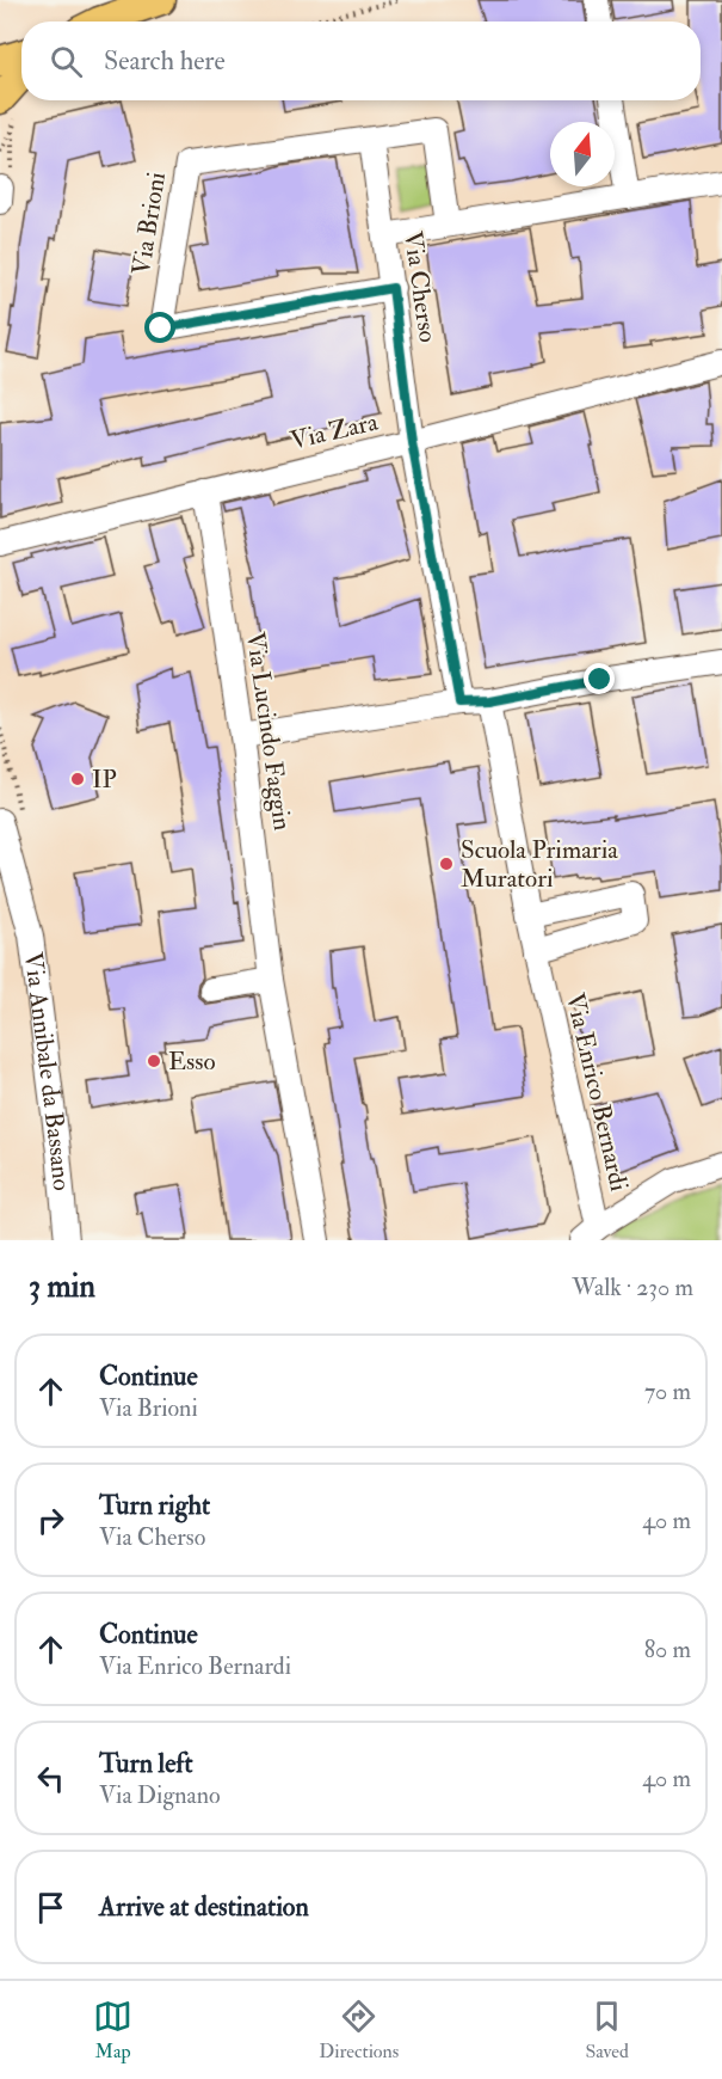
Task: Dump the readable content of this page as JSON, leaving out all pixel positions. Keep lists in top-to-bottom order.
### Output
{
  "streets": {
    "street": [
      "Via Brioni",
      "Via Cherso",
      "Via Zara",
      "Via Lucindo Faggin",
      "Via Annibale da Bassano",
      "Via Enrico Bernardi"
    ]
  },
  "crossings": [
    ["Via Brioni", "Via Cherso"],
    ["Via Cherso", "Via Zara"],
    ["Via Zara", "Via Lucindo Faggin"]
  ],
  "places": ["IP", "Scuola Primaria Muratori", "Esso"],
  "north": "top",
  "page": {
    "search": "Search here",
    "heading": ["3 min", "Walk · 230 m"],
    "list": [
      ["Continue", "Via Brioni", "70 m"],
      ["Turn right", "Via Cherso", "40 m"],
      ["Continue", "Via Enrico Bernardi", "80 m"],
      ["Turn left", "Via Dignano", "40 m"],
      "Arrive at destination"
    ],
    "nav": ["Map", "Directions", "Saved"]
  }
}
